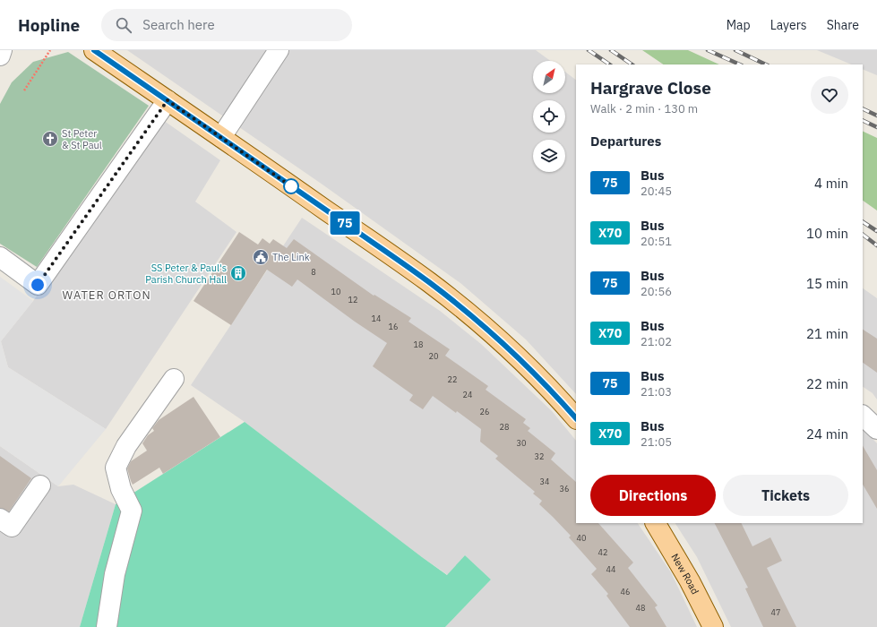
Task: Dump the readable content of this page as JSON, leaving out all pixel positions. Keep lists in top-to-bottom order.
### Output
{
  "streets": {
    "main road": ["New Road"]
  },
  "districts": ["WATER ORTON"],
  "places": {
    "church": ["St Peter & St Paul"],
    "public building": ["The Link"],
    "building": ["SS Peter & Paul's Parish Church Hall"]
  },
  "lines": ["bus line 75"],
  "house_numbers": [
    "8",
    "10",
    "12",
    "14",
    "16",
    "18",
    "20",
    "22",
    "24",
    "26",
    "28",
    "30",
    "32",
    "34",
    "36",
    "40",
    "42",
    "44",
    "46",
    "48",
    "47"
  ],
  "north": "top right",
  "page": {
    "header": "Hopline",
    "search": "Search here",
    "nav": ["Map", "Layers", "Share"],
    "on_map": "75",
    "heading": [
      ["Hargrave Close", "Walk · 2 min · 130 m"],
      "Departures"
    ],
    "list": [
      {
        "mark": "75",
        "name": "Bus",
        "note": "20:45",
        "value": "4 min"
      },
      {
        "mark": "X70",
        "name": "Bus",
        "note": "20:51",
        "value": "10 min"
      },
      {
        "mark": "75",
        "name": "Bus",
        "note": "20:56",
        "value": "15 min"
      },
      {
        "mark": "X70",
        "name": "Bus",
        "note": "21:02",
        "value": "21 min"
      },
      {
        "mark": "75",
        "name": "Bus",
        "note": "21:03",
        "value": "22 min"
      },
      {
        "mark": "X70",
        "name": "Bus",
        "note": "21:05",
        "value": "24 min"
      }
    ],
    "buttons": ["Directions", "Tickets"]
  }
}
